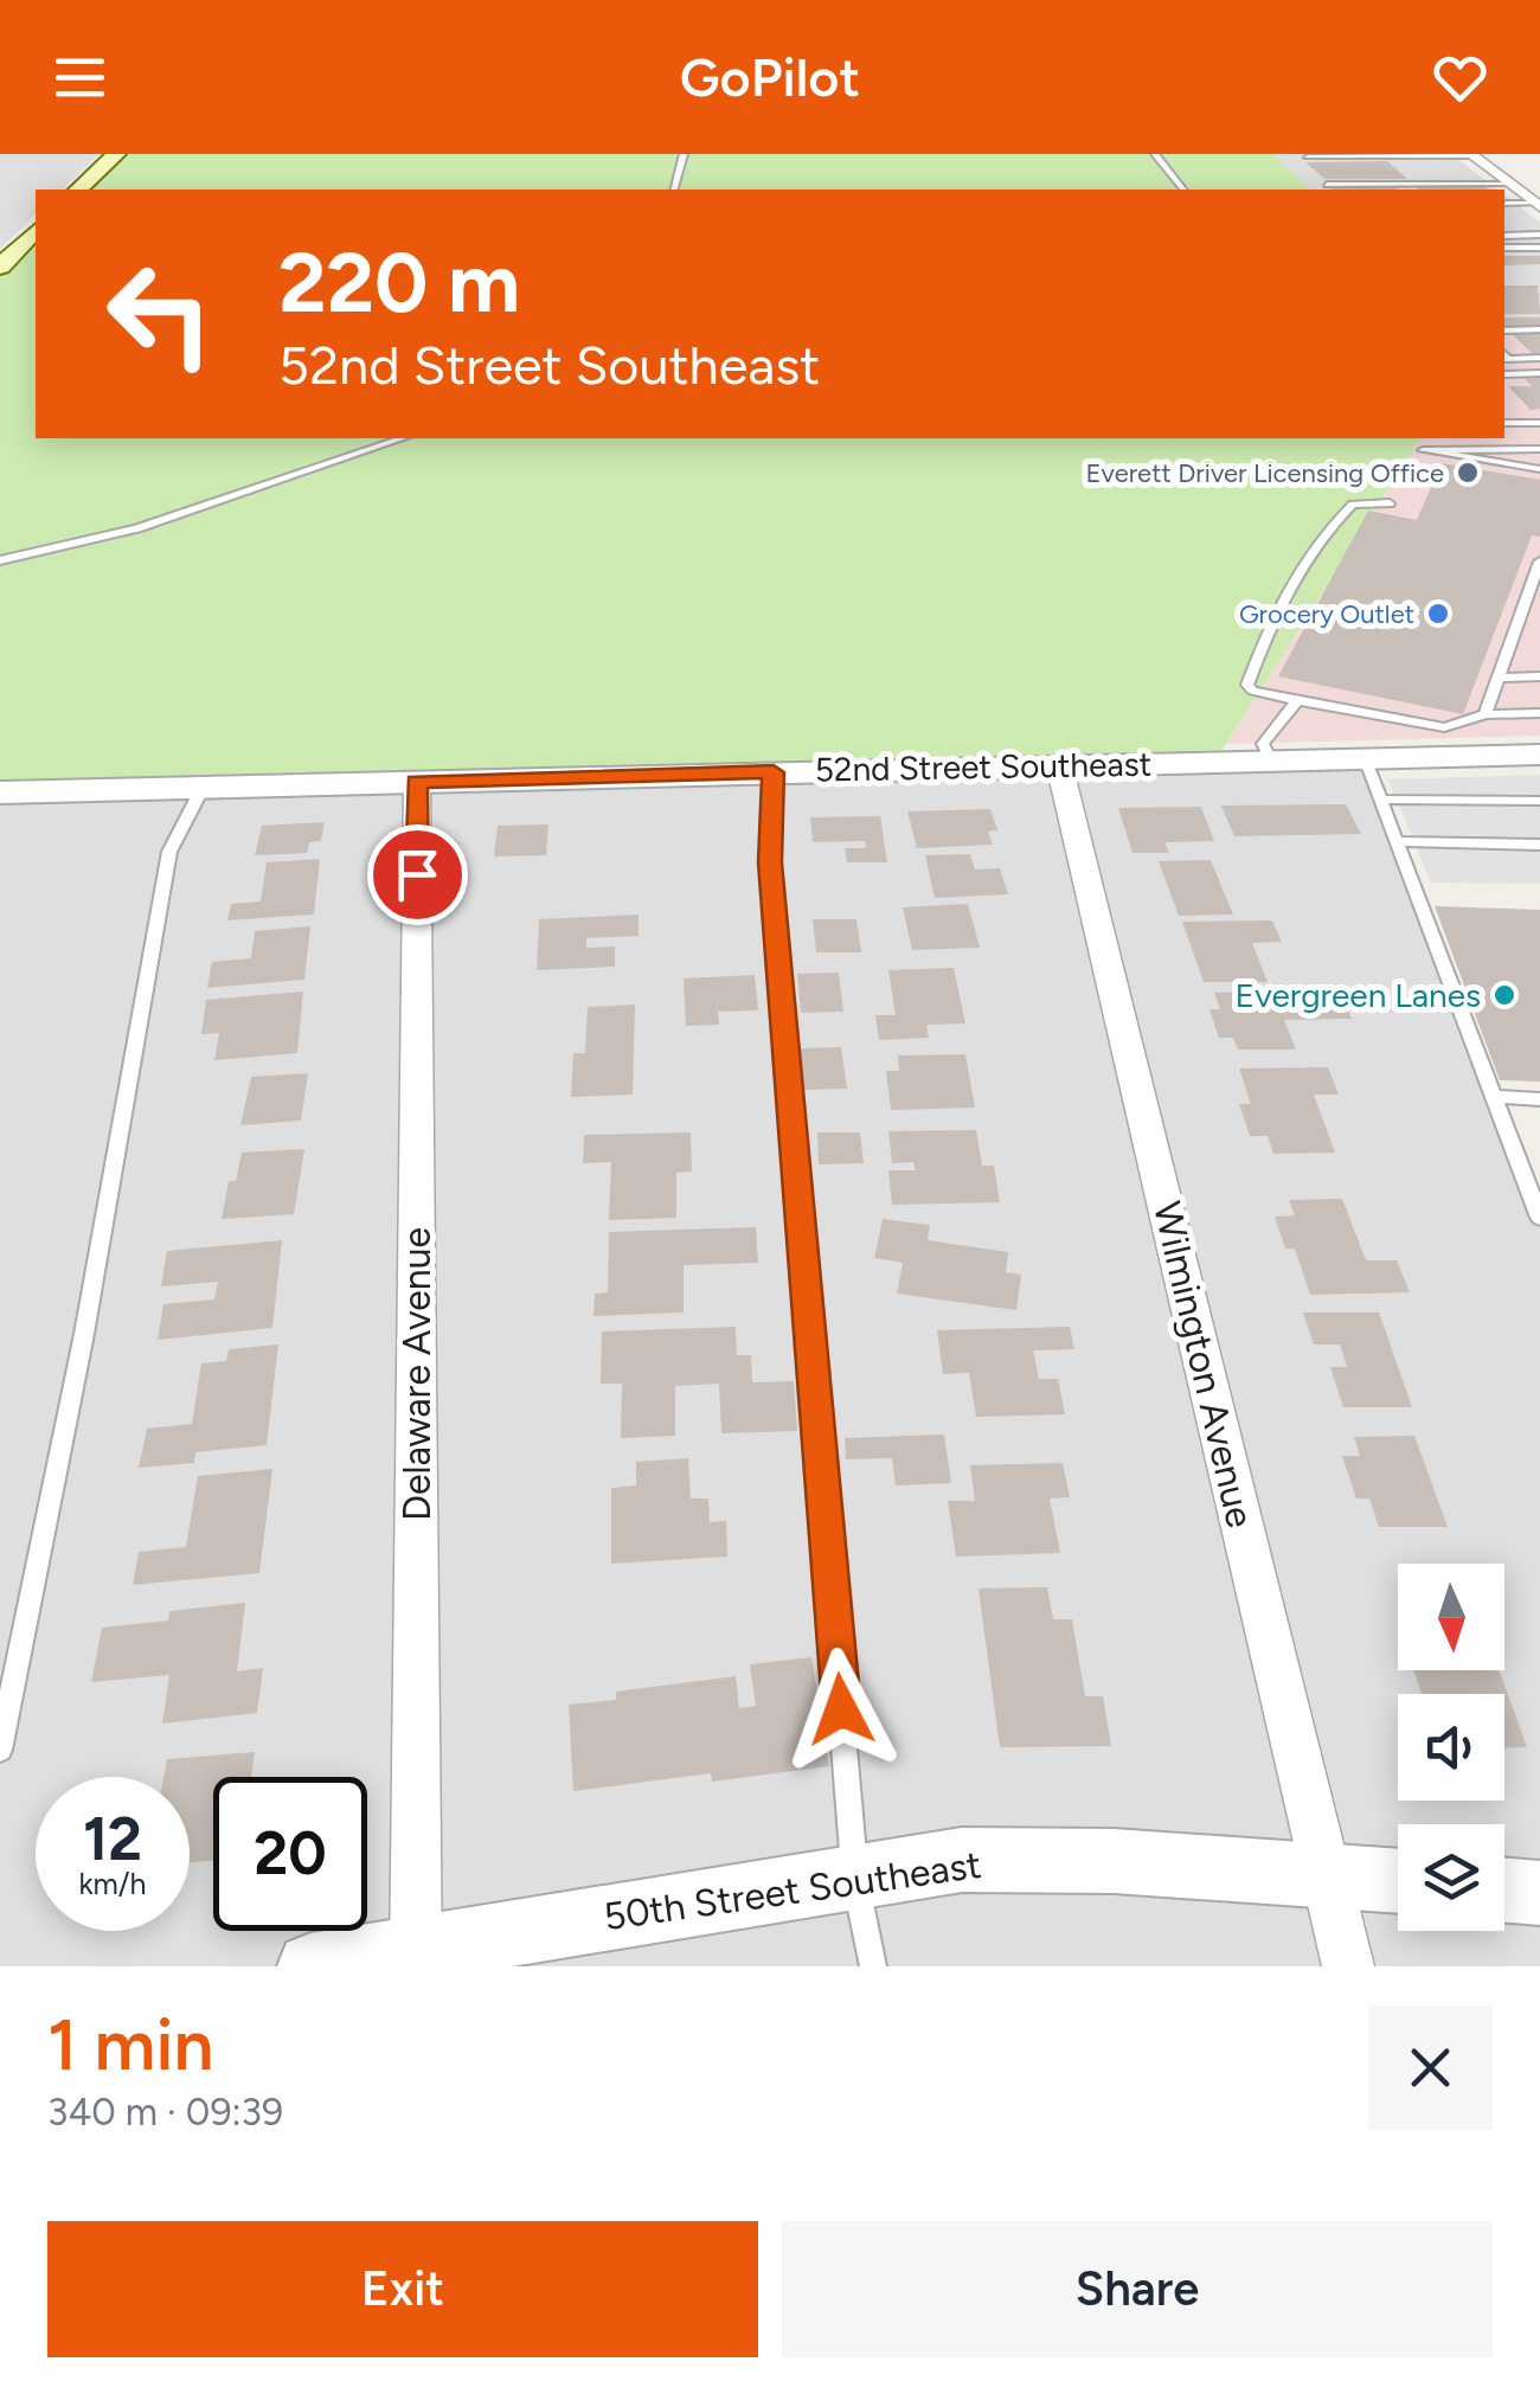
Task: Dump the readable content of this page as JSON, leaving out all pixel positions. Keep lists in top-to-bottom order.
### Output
{
  "streets": {
    "street": [
      "52nd Street Southeast",
      "Wilmington Avenue",
      "Delaware Avenue",
      "50th Street Southeast"
    ]
  },
  "crossings": [
    ["52nd Street Southeast", "Wilmington Avenue"],
    ["52nd Street Southeast", "Delaware Avenue"],
    ["Wilmington Avenue", "50th Street Southeast"],
    ["Delaware Avenue", "50th Street Southeast"]
  ],
  "places": ["Everett Driver Licensing Office", "Grocery Outlet", "Evergreen Lanes"],
  "north": "bottom",
  "page": {
    "header": "GoPilot",
    "turn": ["220 m", "52nd Street Southeast"],
    "speed": "12 km/h",
    "limit": "20",
    "heading": ["1 min", "340 m · 09:39"],
    "buttons": ["Exit", "Share"]
  }
}
